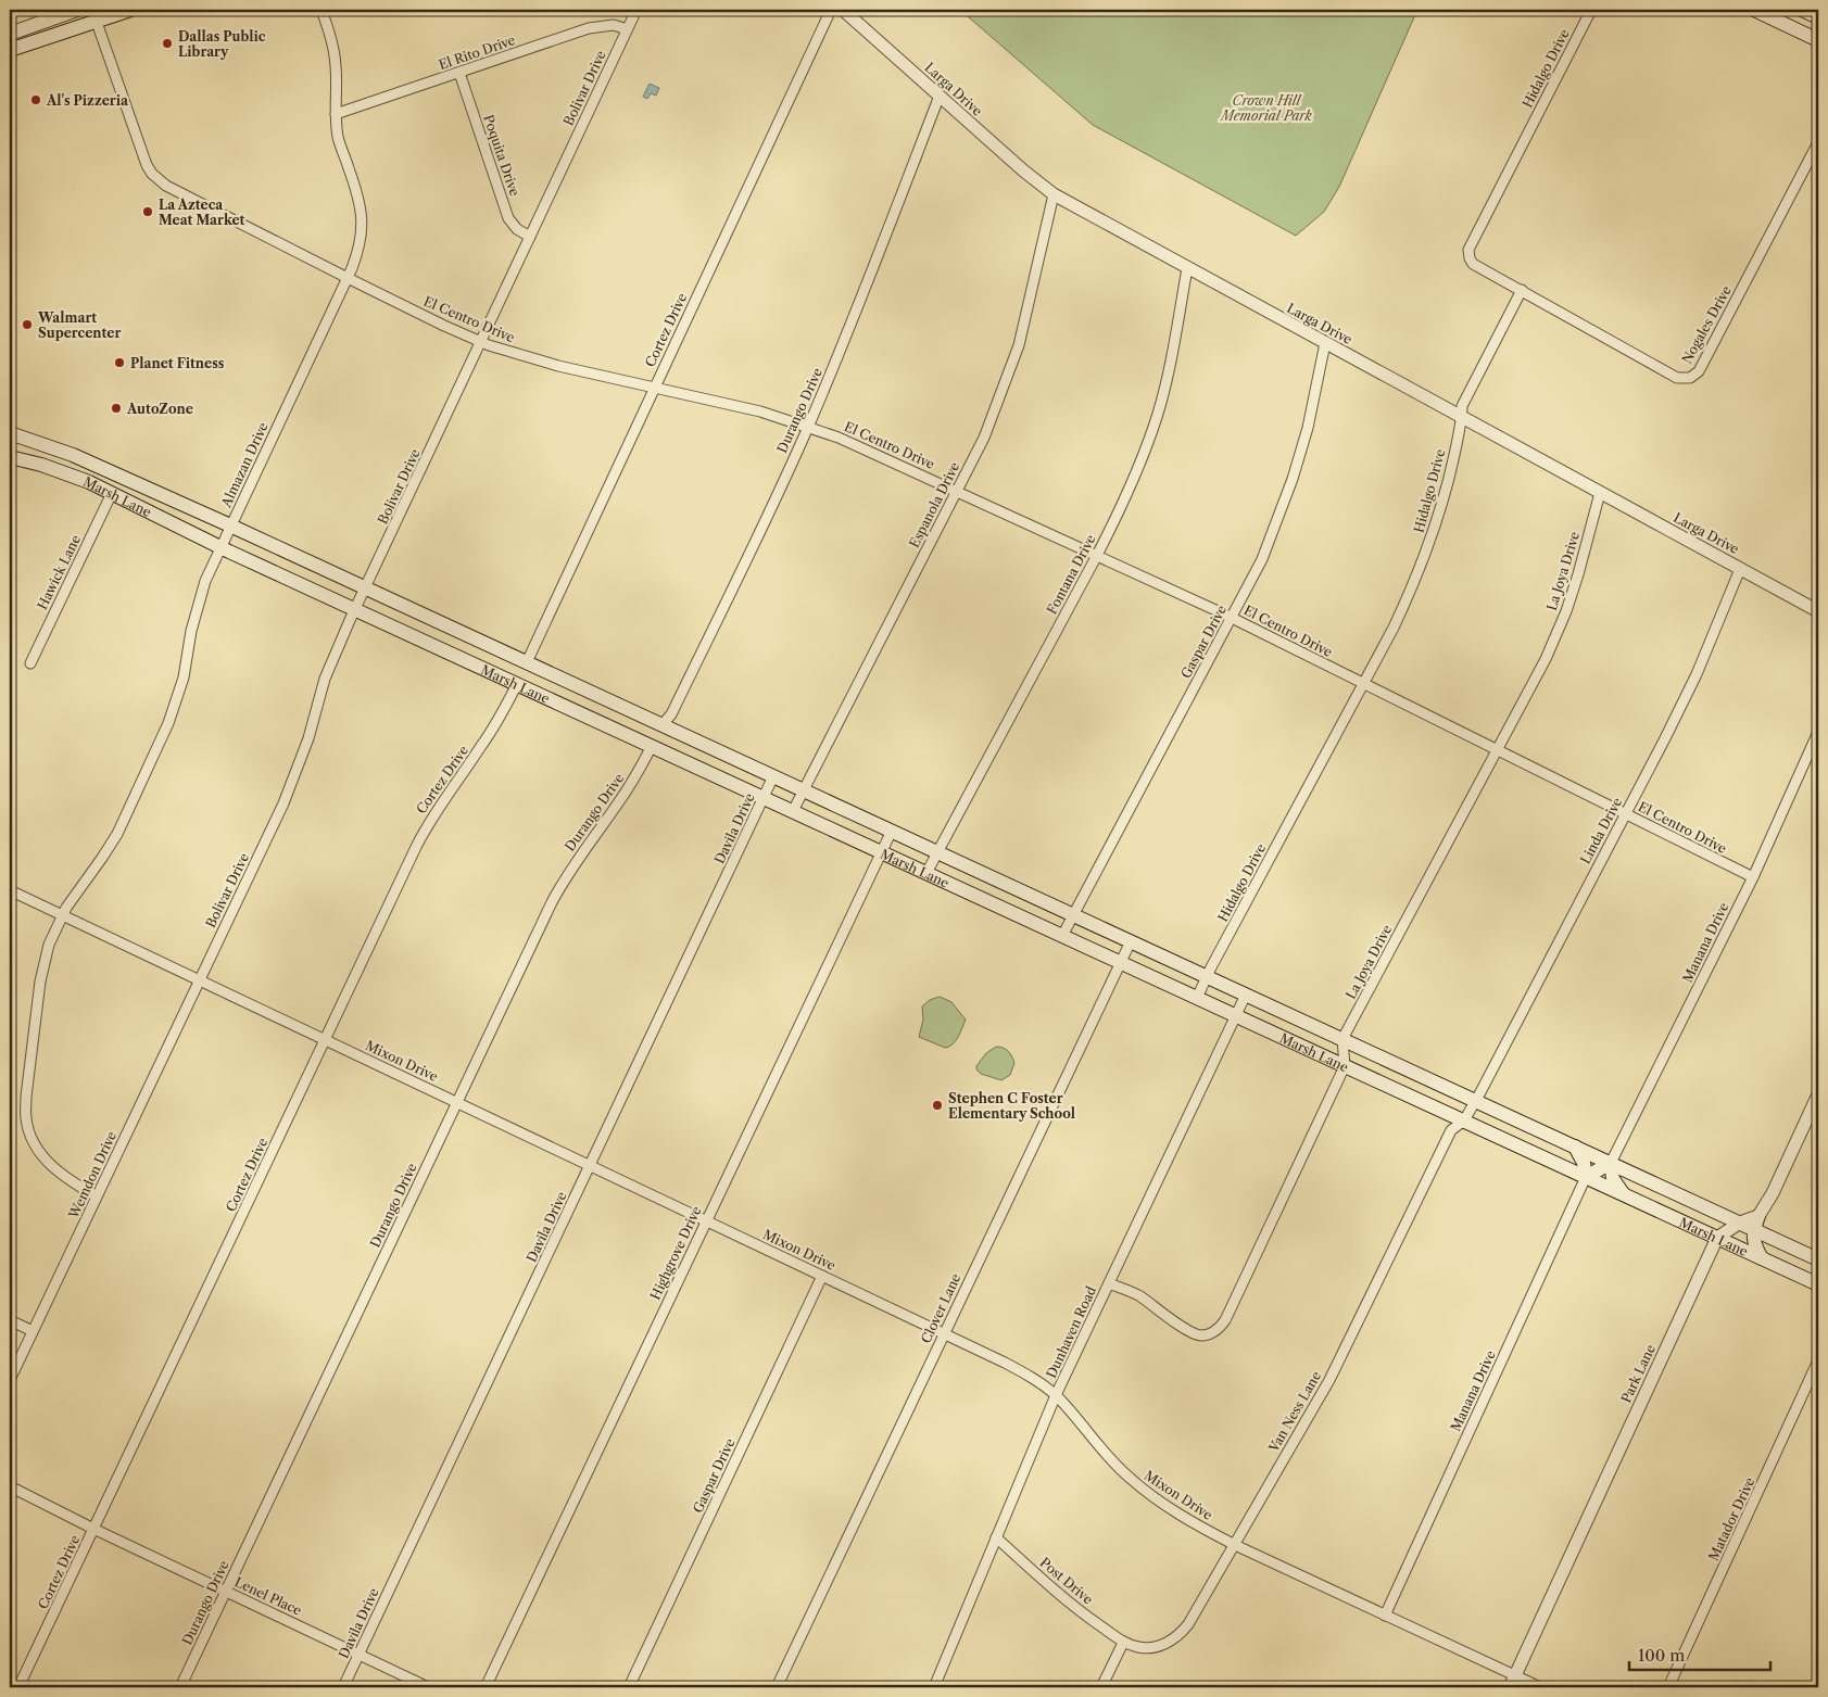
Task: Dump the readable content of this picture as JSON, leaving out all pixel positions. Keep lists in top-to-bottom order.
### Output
{
  "streets": {
    "main road": ["Marsh Lane"],
    "street": [
      "El Rito Drive",
      "Hidalgo Drive",
      "Bolivar Drive",
      "Larga Drive",
      "Poquita Drive",
      "El Centro Drive",
      "Nogales Drive",
      "Cortez Drive",
      "Durango Drive",
      "Almazan Drive",
      "Espanola Drive",
      "La Joya Drive",
      "Hawick Lane",
      "Fontana Drive",
      "Gaspar Drive",
      "Davila Drive",
      "Linda Drive",
      "Manana Drive",
      "Mixon Drive",
      "Wemdon Drive",
      "Highgrove Drive",
      "Clover Lane",
      "Dunhaven Road",
      "Park Lane",
      "Van Ness Lane",
      "Matador Drive",
      "Post Drive",
      "Lenel Place"
    ]
  },
  "crossings": [
    ["El Rito Drive", "Bolivar Drive"],
    ["El Rito Drive", "Poquita Drive"],
    ["El Rito Drive", "Almazan Drive"],
    ["Hidalgo Drive", "Larga Drive"],
    ["Hidalgo Drive", "El Centro Drive"],
    ["Hidalgo Drive", "Nogales Drive"],
    ["Hidalgo Drive", "Marsh Lane"],
    ["Bolivar Drive", "Poquita Drive"],
    ["Bolivar Drive", "El Centro Drive"],
    ["Bolivar Drive", "Marsh Lane"],
    ["Bolivar Drive", "Mixon Drive"],
    ["Bolivar Drive", "Wemdon Drive"],
    ["Larga Drive", "Durango Drive"],
    ["Larga Drive", "Espanola Drive"],
    ["Larga Drive", "La Joya Drive"],
    ["Larga Drive", "Fontana Drive"],
    ["Larga Drive", "Gaspar Drive"],
    ["Larga Drive", "Linda Drive"],
    ["El Centro Drive", "Cortez Drive"],
    ["El Centro Drive", "Durango Drive"],
    ["El Centro Drive", "Almazan Drive"],
    ["El Centro Drive", "Espanola Drive"],
    ["El Centro Drive", "La Joya Drive"],
    ["El Centro Drive", "Fontana Drive"],
    ["El Centro Drive", "Gaspar Drive"],
    ["El Centro Drive", "Linda Drive"],
    ["El Centro Drive", "Manana Drive"],
    ["Cortez Drive", "Marsh Lane"],
    ["Cortez Drive", "Mixon Drive"],
    ["Cortez Drive", "Lenel Place"],
    ["Durango Drive", "Marsh Lane"],
    ["Durango Drive", "Mixon Drive"],
    ["Durango Drive", "Lenel Place"],
    ["Almazan Drive", "Marsh Lane"],
    ["Almazan Drive", "Mixon Drive"],
    ["Almazan Drive", "Wemdon Drive"],
    ["Marsh Lane", "Espanola Drive"],
    ["Marsh Lane", "La Joya Drive"],
    ["Marsh Lane", "Hawick Lane"],
    ["Marsh Lane", "Fontana Drive"],
    ["Marsh Lane", "Gaspar Drive"],
    ["Marsh Lane", "Davila Drive"],
    ["Marsh Lane", "Linda Drive"],
    ["Marsh Lane", "Manana Drive"],
    ["Marsh Lane", "Highgrove Drive"],
    ["Marsh Lane", "Clover Lane"],
    ["Marsh Lane", "Dunhaven Road"],
    ["Marsh Lane", "Park Lane"],
    ["Marsh Lane", "Van Ness Lane"],
    ["Gaspar Drive", "Mixon Drive"],
    ["Davila Drive", "Mixon Drive"],
    ["Davila Drive", "Lenel Place"],
    ["Linda Drive", "Van Ness Lane"],
    ["Manana Drive", "Mixon Drive"],
    ["Mixon Drive", "Wemdon Drive"],
    ["Mixon Drive", "Highgrove Drive"],
    ["Mixon Drive", "Clover Lane"],
    ["Mixon Drive", "Dunhaven Road"],
    ["Mixon Drive", "Park Lane"],
    ["Mixon Drive", "Van Ness Lane"],
    ["Dunhaven Road", "Post Drive"],
    ["Van Ness Lane", "Post Drive"]
  ],
  "parks": ["Crown Hill Memorial Park"],
  "places": [
    "Dallas Public Library",
    "Al's Pizzeria",
    "La Azteca Meat Market",
    "Walmart Supercenter",
    "Planet Fitness",
    "AutoZone",
    "Stephen C Foster Elementary School"
  ],
  "scale_bar": "100 m"
}
